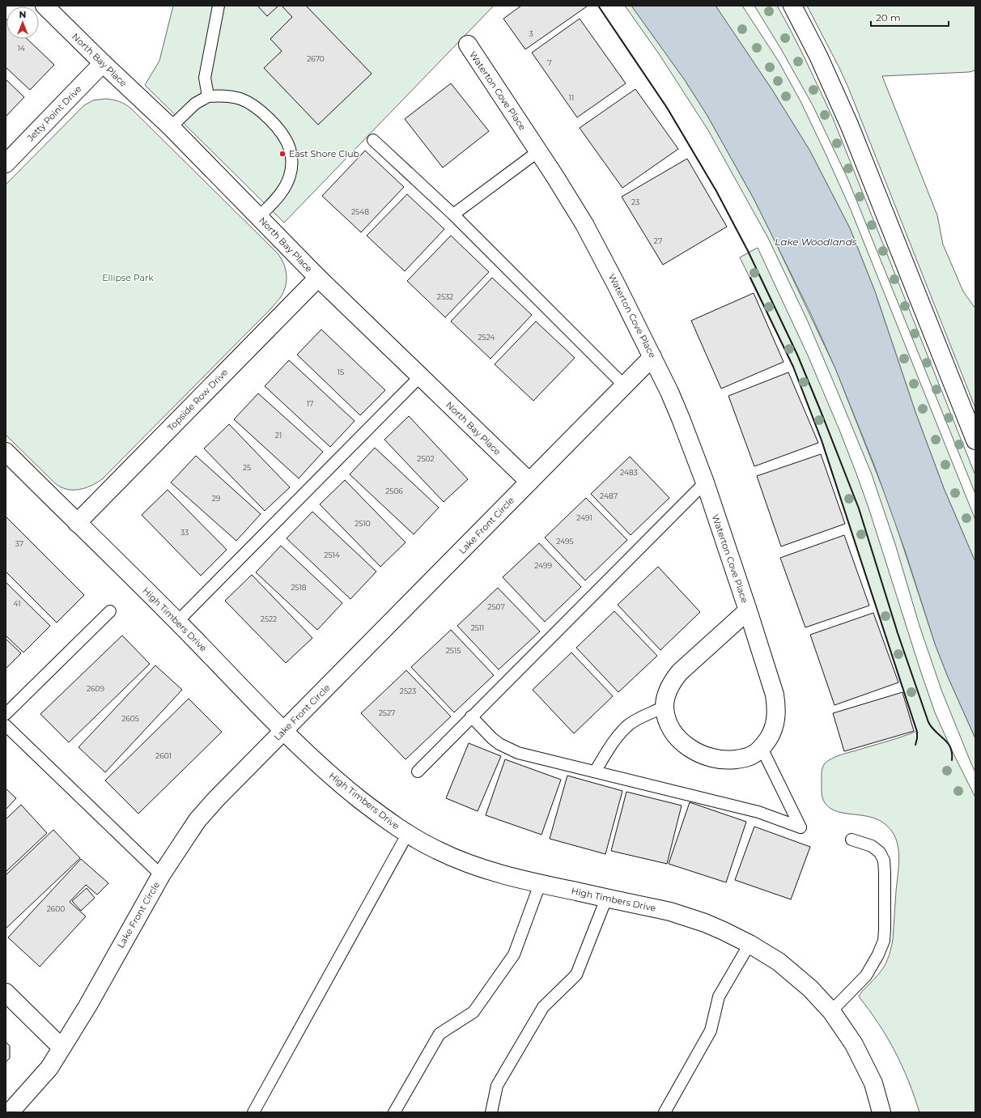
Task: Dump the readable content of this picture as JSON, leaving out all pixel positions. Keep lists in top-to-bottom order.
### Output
{
  "streets": {
    "street": [
      "North Bay Place",
      "Waterton Cove Place",
      "Jetty Point Drive",
      "Topside Row Drive",
      "Lake Front Circle",
      "High Timbers Drive"
    ]
  },
  "crossings": [
    ["North Bay Place", "Jetty Point Drive"],
    ["North Bay Place", "Topside Row Drive"],
    ["North Bay Place", "Lake Front Circle"],
    ["Waterton Cove Place", "Lake Front Circle"],
    ["Topside Row Drive", "High Timbers Drive"],
    ["Lake Front Circle", "High Timbers Drive"]
  ],
  "water": ["Lake Woodlands"],
  "parks": ["Ellipse Park"],
  "places": ["East Shore Club"],
  "house_numbers": [
    "3",
    "14",
    "2670",
    "7",
    "11",
    "23",
    "2548",
    "27",
    "2532",
    "2524",
    "15",
    "17",
    "21",
    "2502",
    "25",
    "2483",
    "2506",
    "2487",
    "29",
    "2491",
    "2510",
    "33",
    "2495",
    "37",
    "2514",
    "2499",
    "2518",
    "41",
    "2507",
    "2522",
    "2511",
    "2515",
    "2609",
    "2523",
    "2527",
    "2605",
    "2601",
    "2600"
  ],
  "scale_bar": "20 m",
  "north": "top"
}
